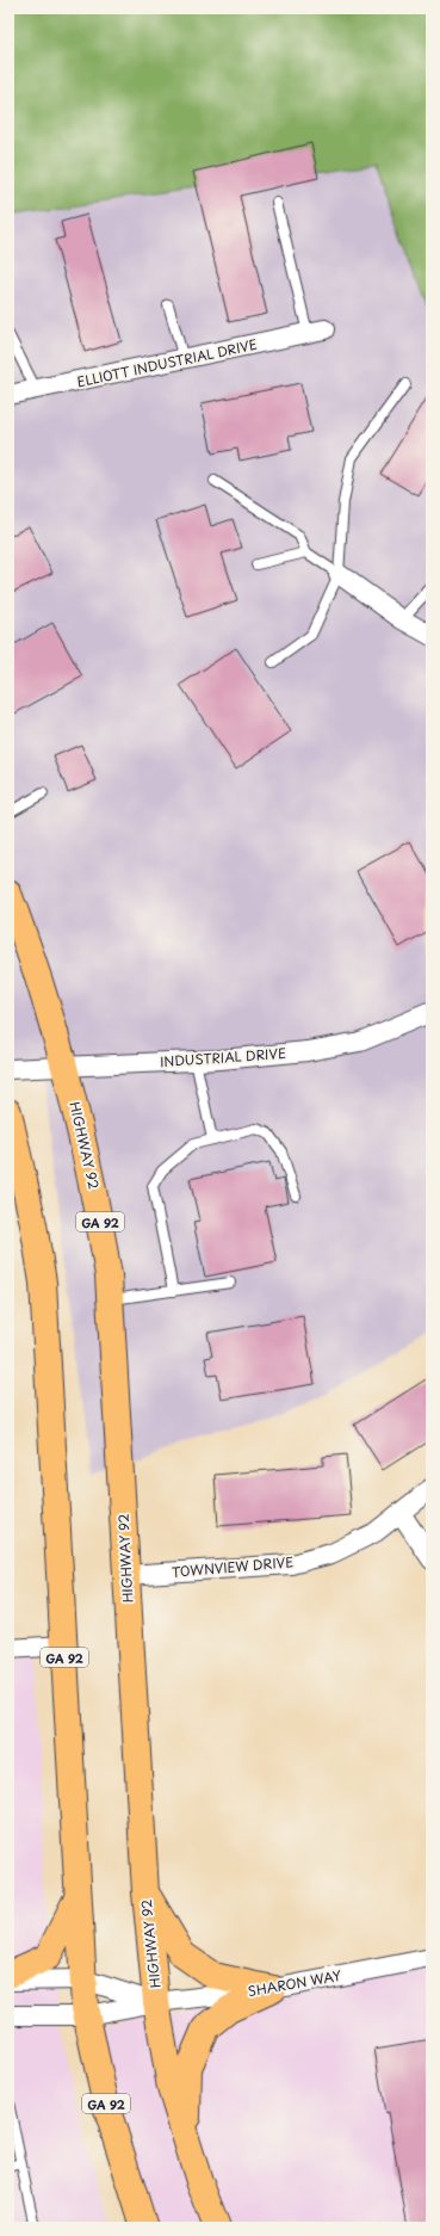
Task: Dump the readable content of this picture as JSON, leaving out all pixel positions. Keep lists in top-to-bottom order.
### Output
{
  "streets": {
    "main road": ["HIGHWAY 92", "GA 92"],
    "street": [
      "ELLIOTT INDUSTRIAL DRIVE",
      "INDUSTRIAL DRIVE",
      "TOWNVIEW DRIVE",
      "SHARON WAY"
    ]
  },
  "crossings": [
    ["INDUSTRIAL DRIVE", "HIGHWAY 92"],
    ["HIGHWAY 92", "TOWNVIEW DRIVE"],
    ["HIGHWAY 92", "SHARON WAY"],
    ["GA 92", "SHARON WAY"]
  ]
}
